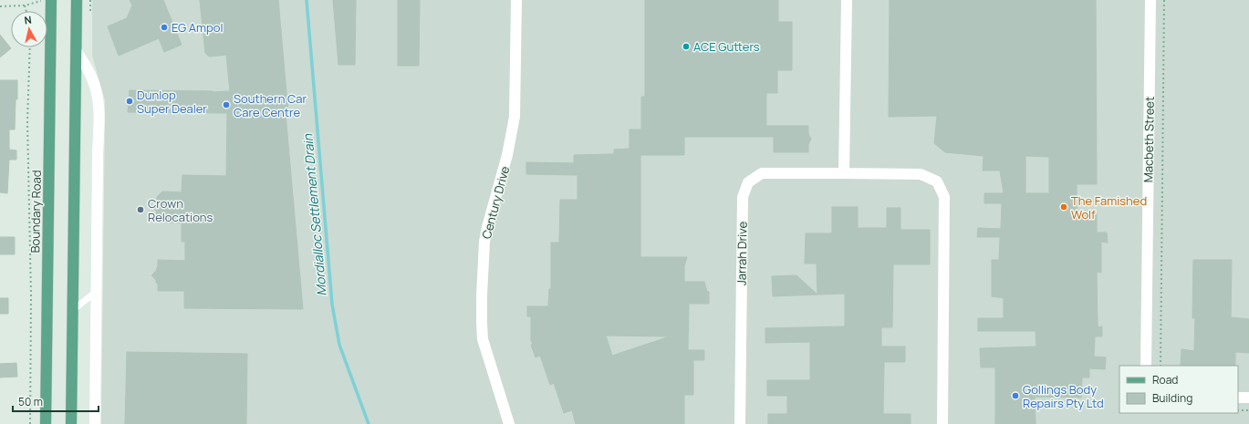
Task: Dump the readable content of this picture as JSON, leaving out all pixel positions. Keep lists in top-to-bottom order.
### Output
{
  "streets": {
    "main road": ["Boundary Road"],
    "street": ["Macbeth Street", "Century Drive", "Jarrah Drive"]
  },
  "water": ["Mordialloc Settlement Drain"],
  "places": [
    "EG Ampol",
    "ACE Gutters",
    "Dunlop Super Dealer",
    "Southern Car Care Centre",
    "The Famished Wolf",
    "Crown Relocations",
    "Gollings Body Repairs Pty Ltd"
  ],
  "legend": ["Road", "Building"],
  "scale_bar": "50 m",
  "north": "top"
}
